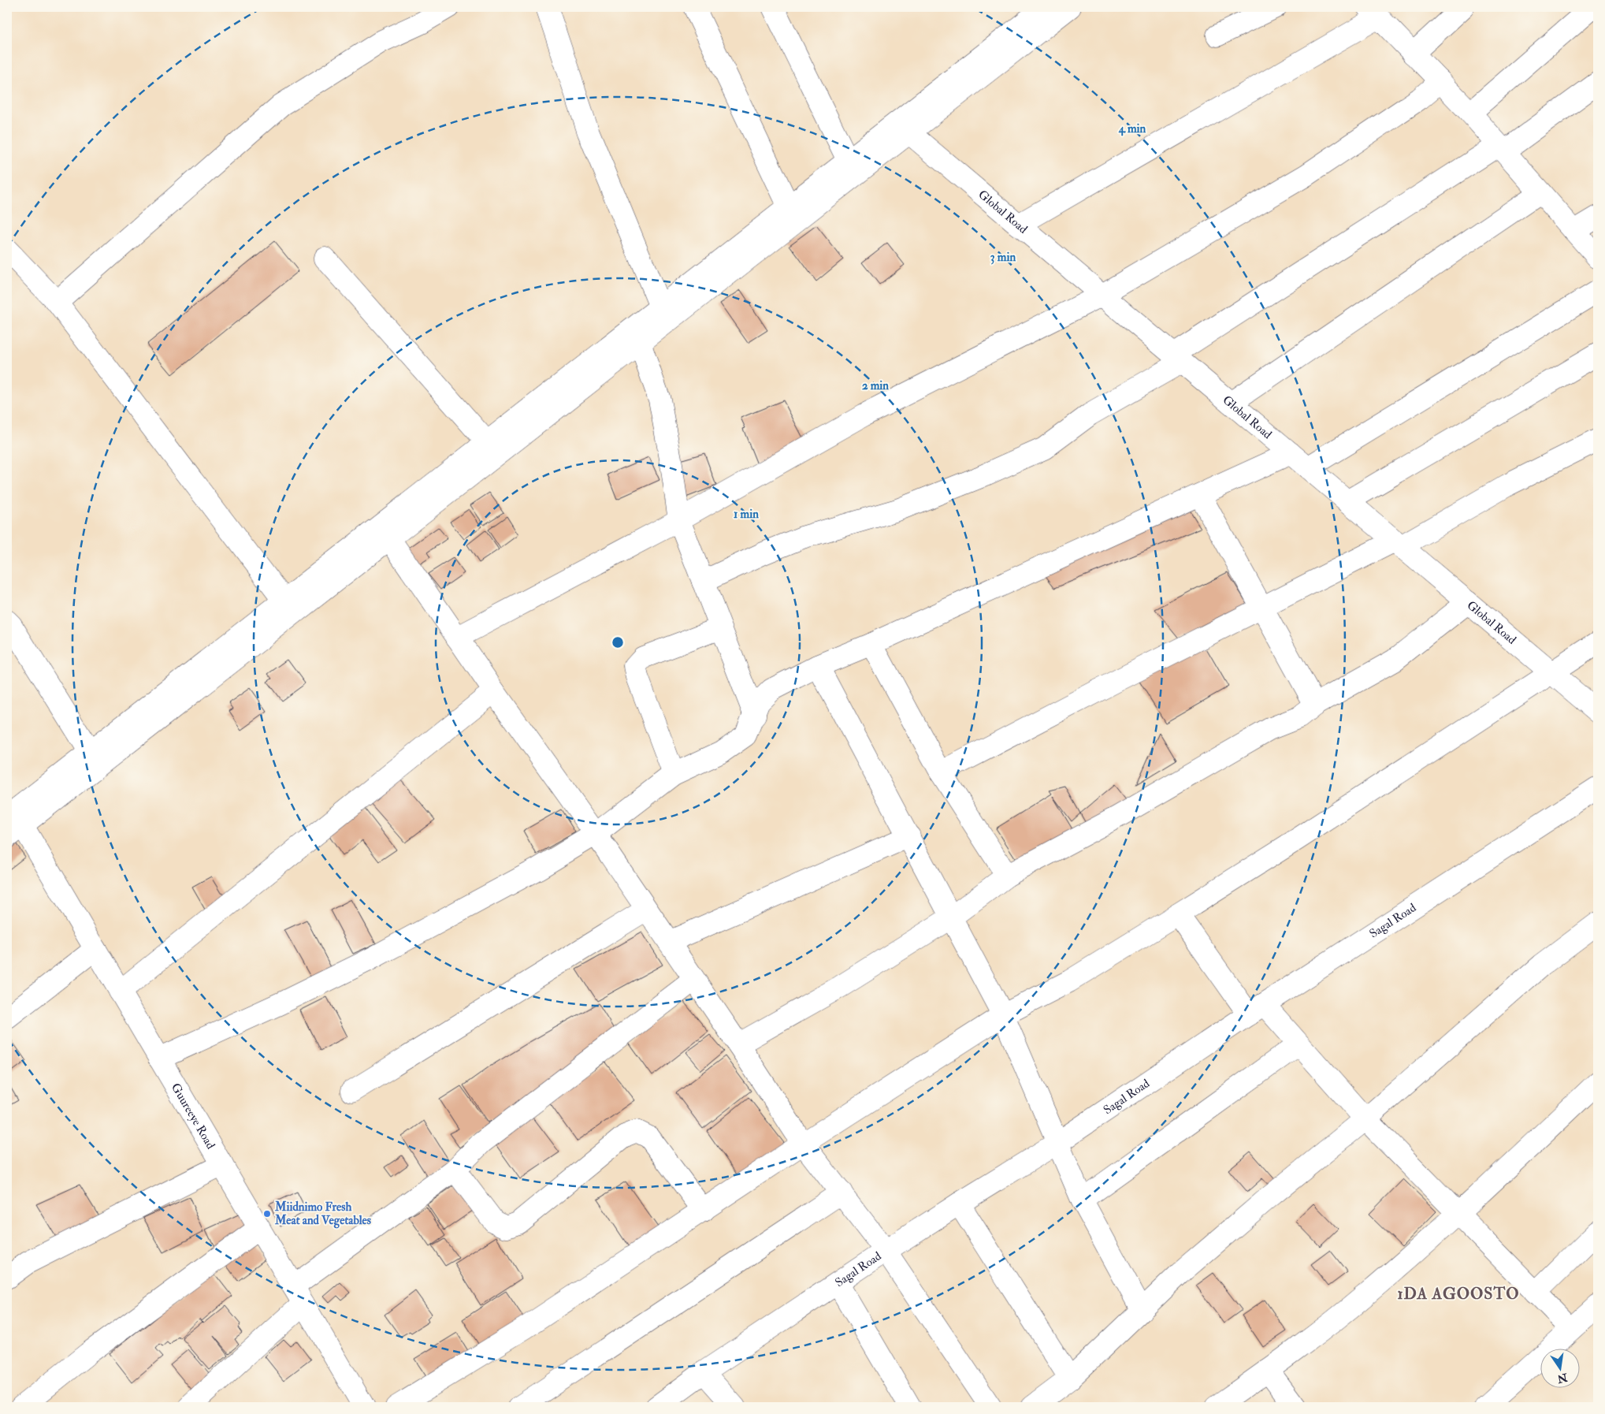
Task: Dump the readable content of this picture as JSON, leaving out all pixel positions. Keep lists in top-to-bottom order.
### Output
{
  "streets": {
    "street": ["Global Road", "Sagal Road", "Guureeye Road"]
  },
  "districts": ["1DA AGOOSTO"],
  "places": ["Miidnimo Fresh Meat and Vegetables"],
  "north": "bottom",
  "rings": [
    "4 min",
    "3 min",
    "2 min",
    "1 min"
  ]
}
